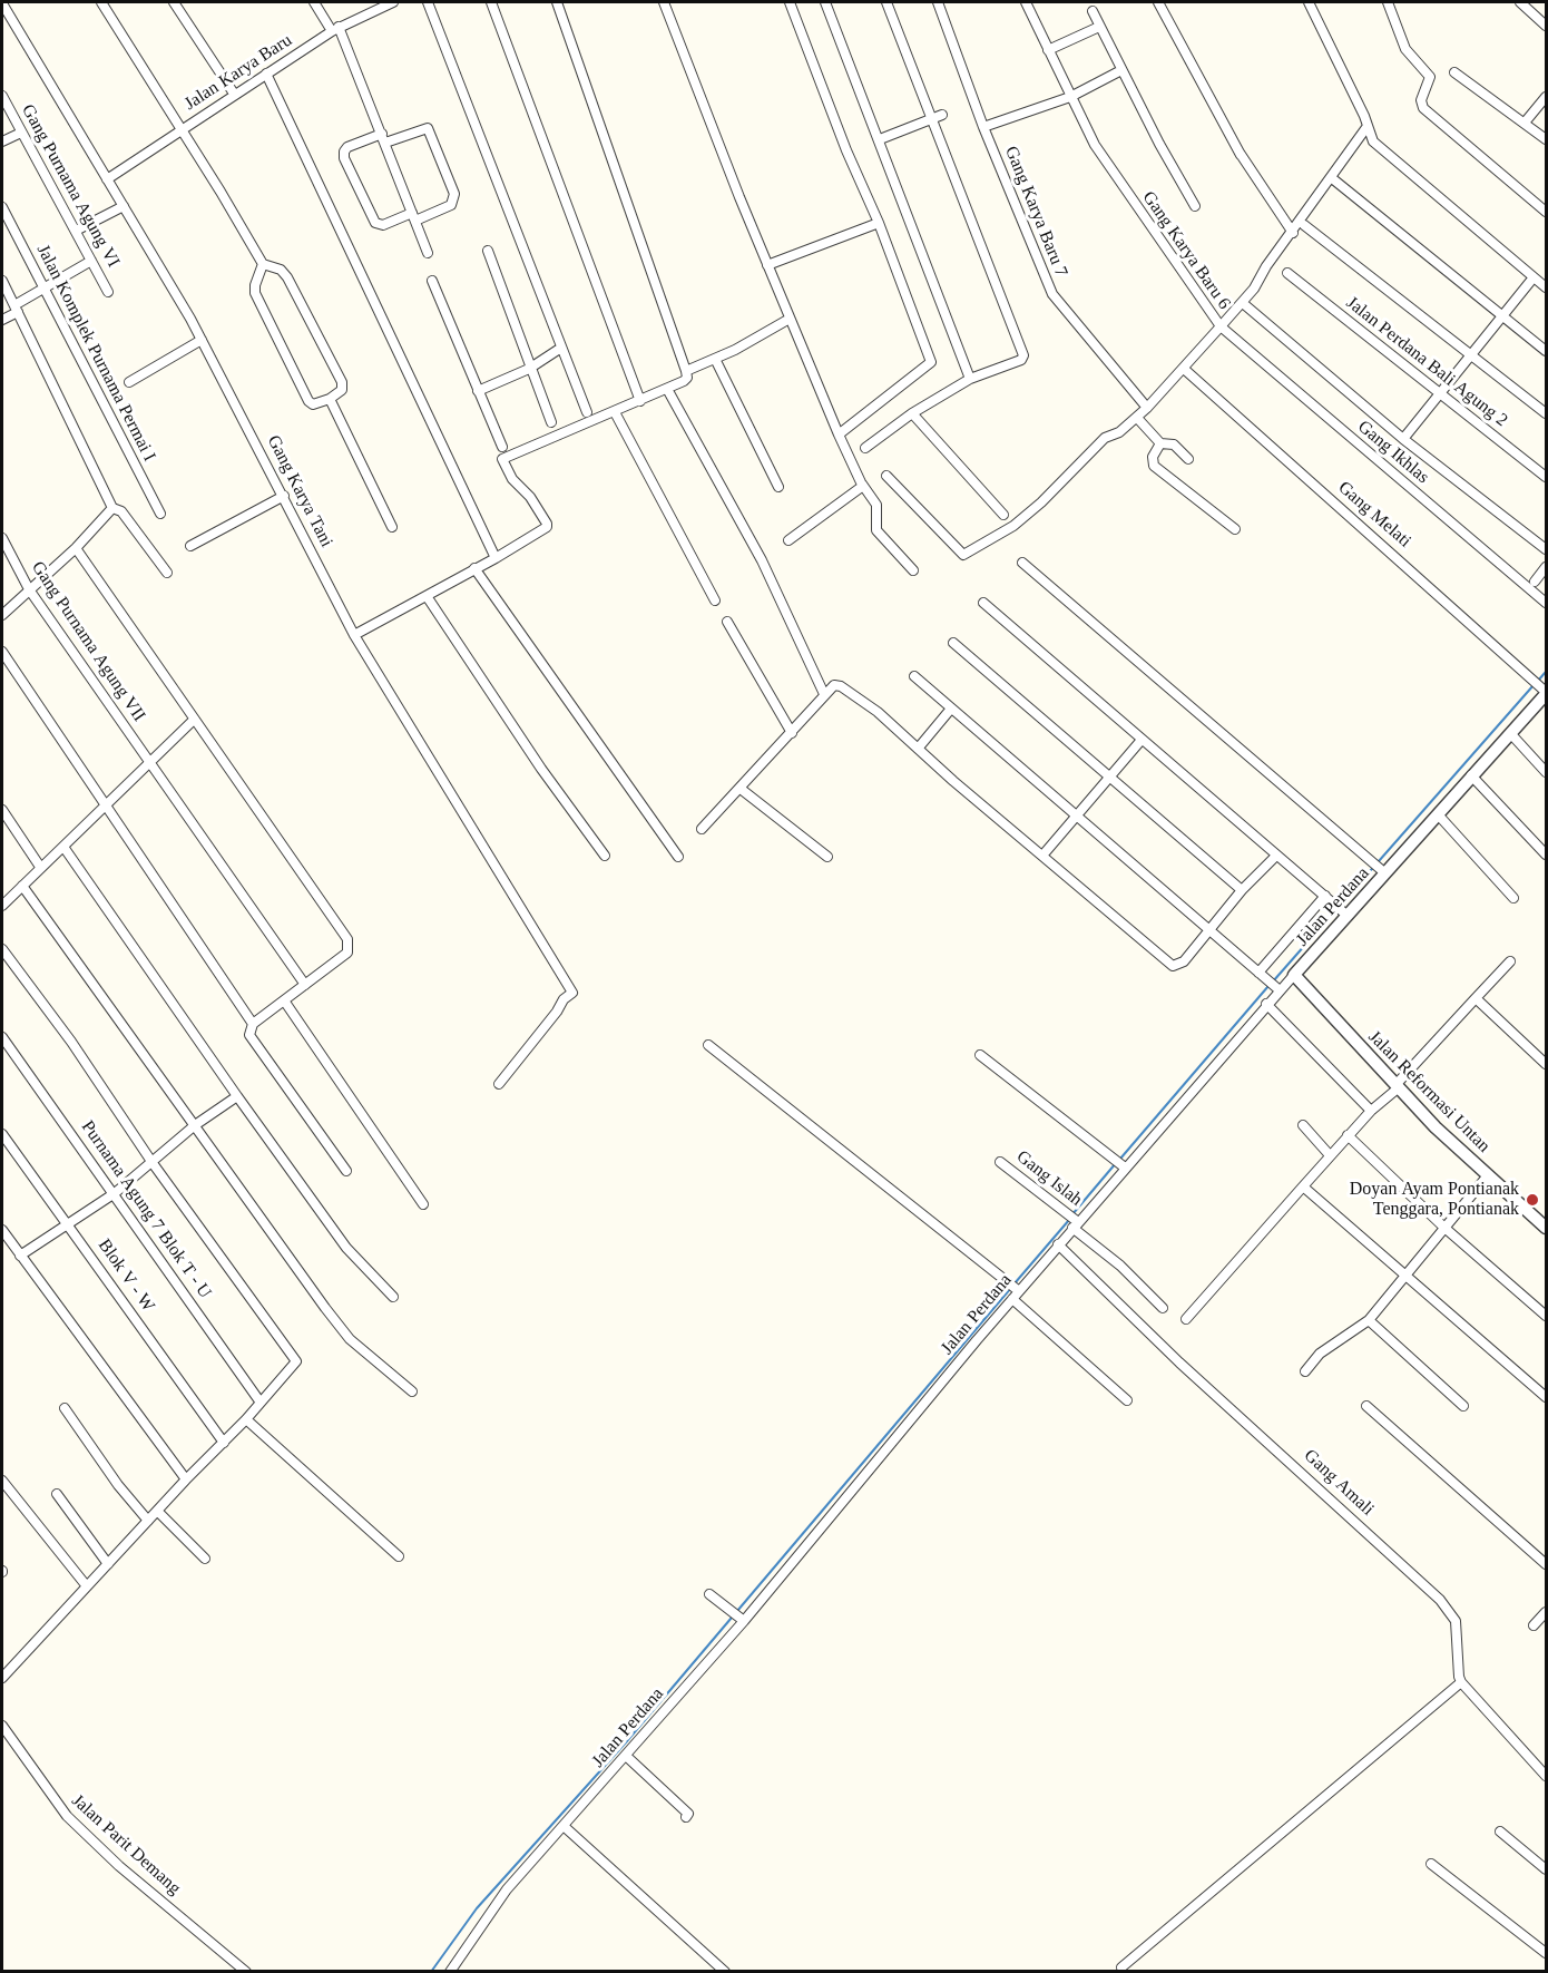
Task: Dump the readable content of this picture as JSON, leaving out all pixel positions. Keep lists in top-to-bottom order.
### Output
{
  "streets": {
    "street": [
      "Jalan Karya Baru",
      "Gang Purnama Agung VI",
      "Gang Karya Baru 7",
      "Gang Karya Baru 6",
      "Jalan Komplek Purnama Permai I",
      "Jalan Perdana Bali Agung 2",
      "Gang Ikhlas",
      "Gang Karya Tani",
      "Gang Melati",
      "Gang Purnama Agung VII",
      "Jalan Perdana",
      "Jalan Reformasi Untan",
      "Gang Islah",
      "Purnama Agung 7 Blok T - U",
      "Blok V - W",
      "Gang Amali",
      "Jalan Parit Demang"
    ]
  },
  "crossings": [
    ["Jalan Karya Baru", "Gang Karya Tani"],
    ["Gang Karya Baru 7", "Gang Karya Baru 6"],
    ["Gang Karya Baru 6", "Gang Ikhlas"],
    ["Gang Karya Baru 6", "Gang Melati"],
    ["Gang Melati", "Jalan Perdana"],
    ["Jalan Perdana", "Jalan Reformasi Untan"],
    ["Jalan Perdana", "Gang Islah"],
    ["Jalan Perdana", "Gang Amali"]
  ],
  "places": ["Doyan Ayam Pontianak Tenggara, Pontianak"]
}
